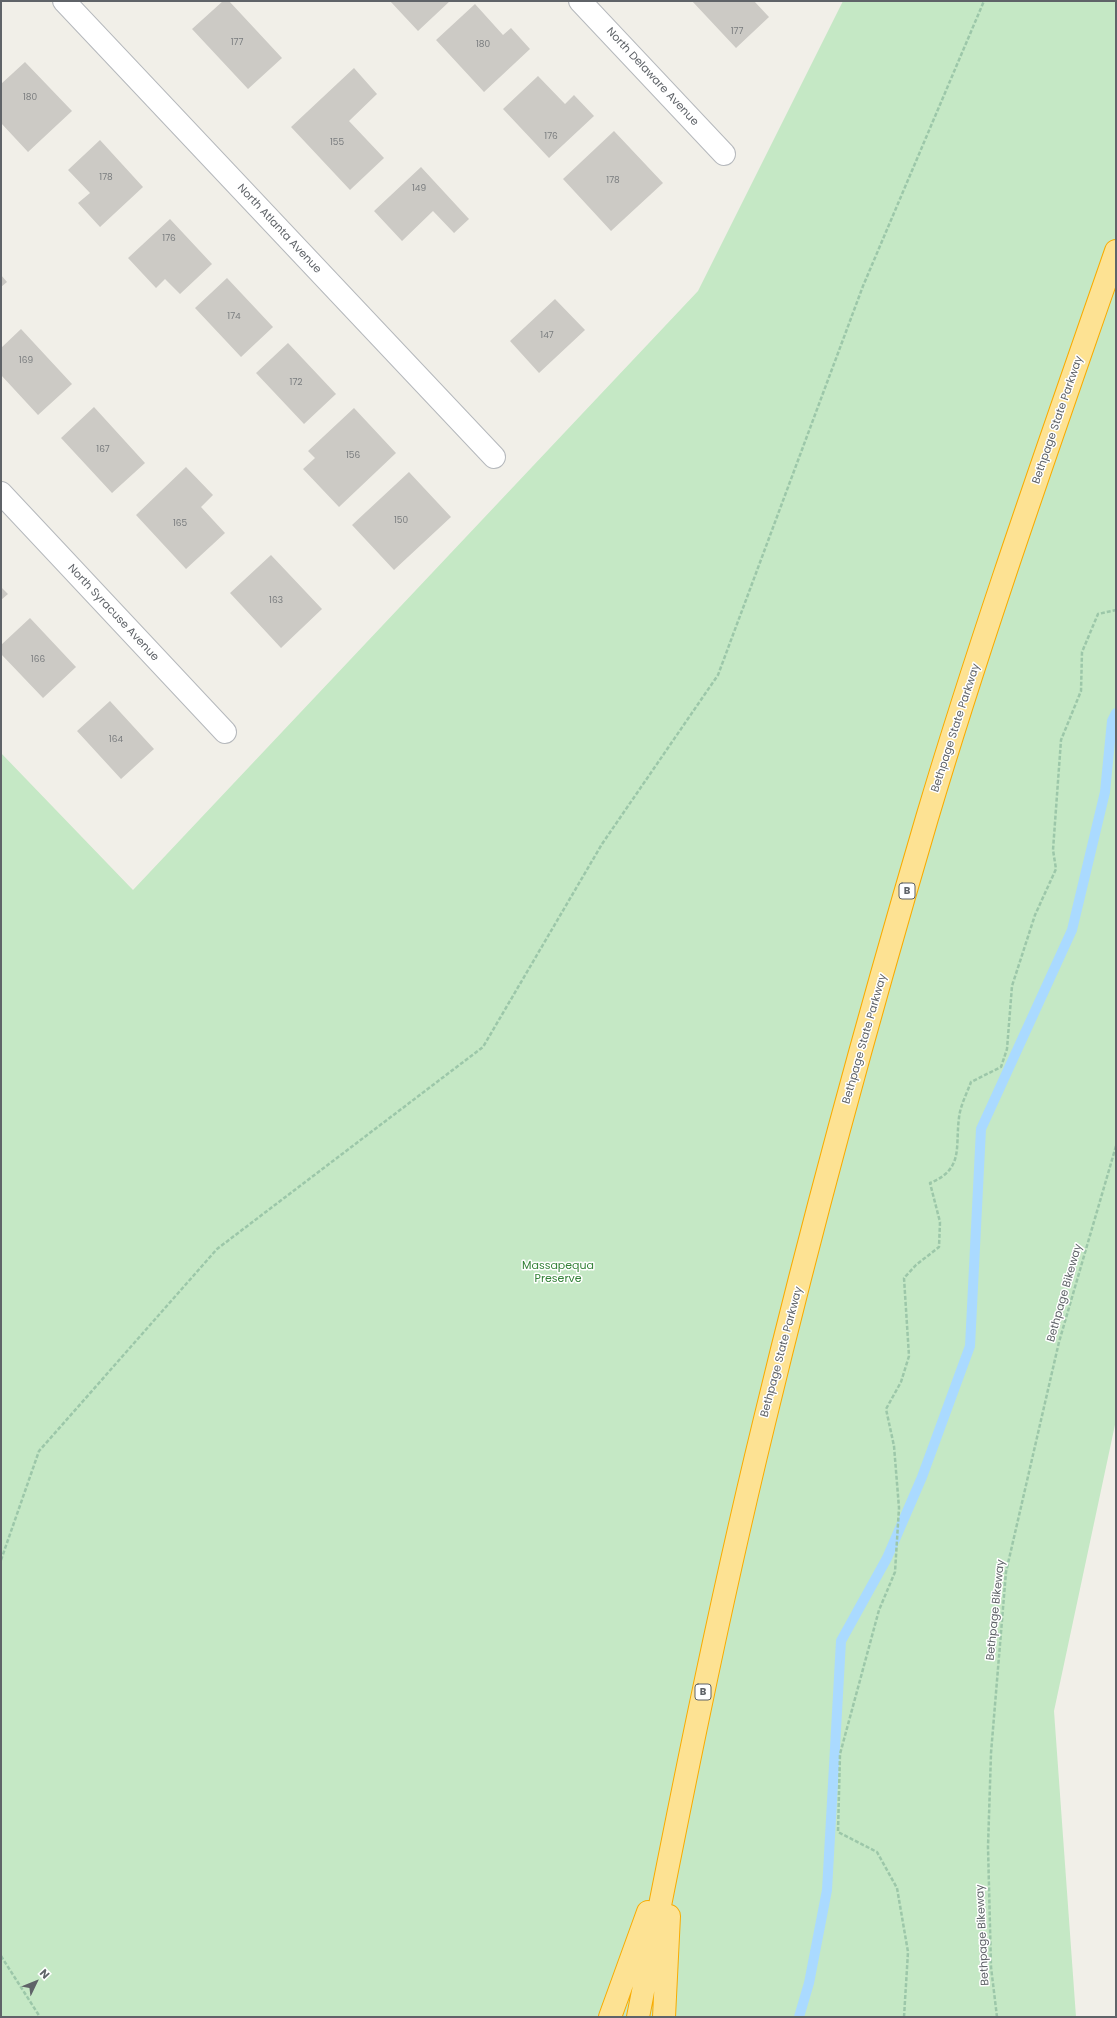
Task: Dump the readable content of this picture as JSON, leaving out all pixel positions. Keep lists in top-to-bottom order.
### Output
{
  "streets": {
    "highway": ["Bethpage State Parkway", "B"],
    "street": ["North Delaware Avenue", "North Atlanta Avenue", "North Syracuse Avenue"],
    "path": ["Bethpage Bikeway"]
  },
  "parks": ["Massapequa Preserve"],
  "house_numbers": [
    "177",
    "177",
    "180",
    "180",
    "176",
    "155",
    "178",
    "178",
    "149",
    "176",
    "174",
    "147",
    "169",
    "172",
    "167",
    "156",
    "150",
    "165",
    "163",
    "166",
    "164"
  ],
  "north": "top right"
}
